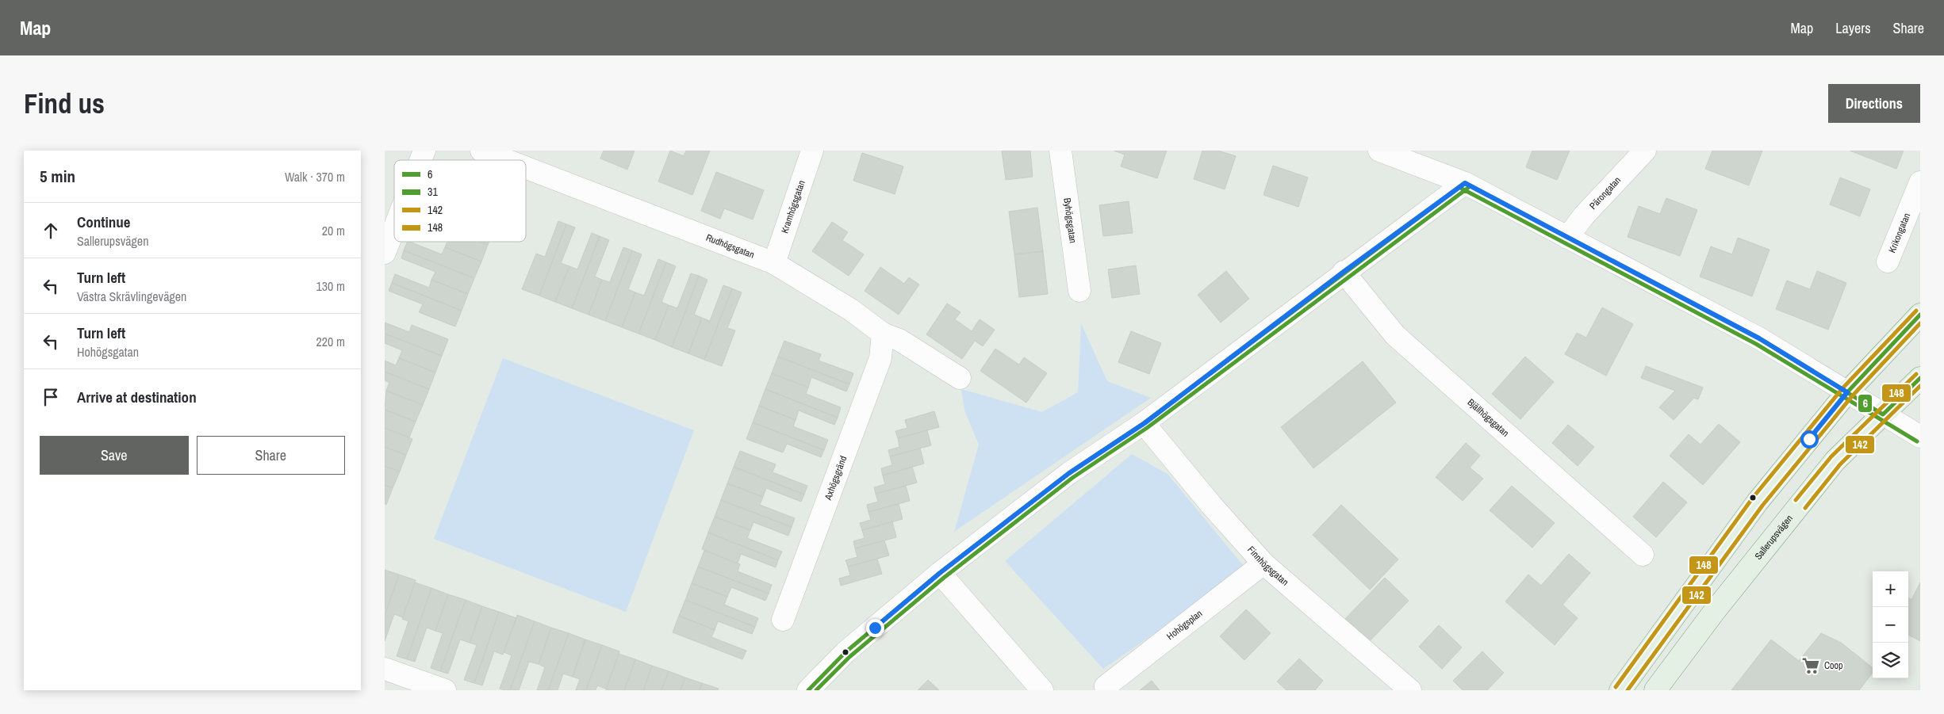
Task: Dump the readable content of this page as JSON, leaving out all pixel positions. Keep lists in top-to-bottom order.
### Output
{
  "streets": {
    "main road": ["Sallerupsvägen"],
    "street": [
      "Pärongatan",
      "Kramhögsgatan",
      "Byhögsgatan",
      "Krikongatan",
      "Rudhögsgatan",
      "Bjällhögsgatan",
      "Axhögsgränd",
      "Finnhögsgatan",
      "Hohögsplan"
    ]
  },
  "crossings": [
    ["Kramhögsgatan", "Rudhögsgatan"],
    ["Rudhögsgatan", "Axhögsgränd"],
    ["Finnhögsgatan", "Hohögsplan"]
  ],
  "places": {
    "supermarket": ["Coop"]
  },
  "lines": [
    "transit line 6",
    "transit line 31",
    "transit line 148",
    "transit line 142"
  ],
  "legend": [
    "6",
    "31",
    "142",
    "148"
  ],
  "page": {
    "header": "Map",
    "nav": ["Map", "Layers", "Share"],
    "buttons": [
      "Directions",
      ["Save", "Share"]
    ],
    "title": "Find us",
    "heading": ["5 min", "Walk · 370 m"],
    "list": [
      ["Continue", "Sallerupsvägen", "20 m"],
      ["Turn left", "Västra Skrävlingevägen", "130 m"],
      ["Turn left", "Hohögsgatan", "220 m"],
      "Arrive at destination"
    ],
    "map_buttons": ["+", "−"]
  }
}
